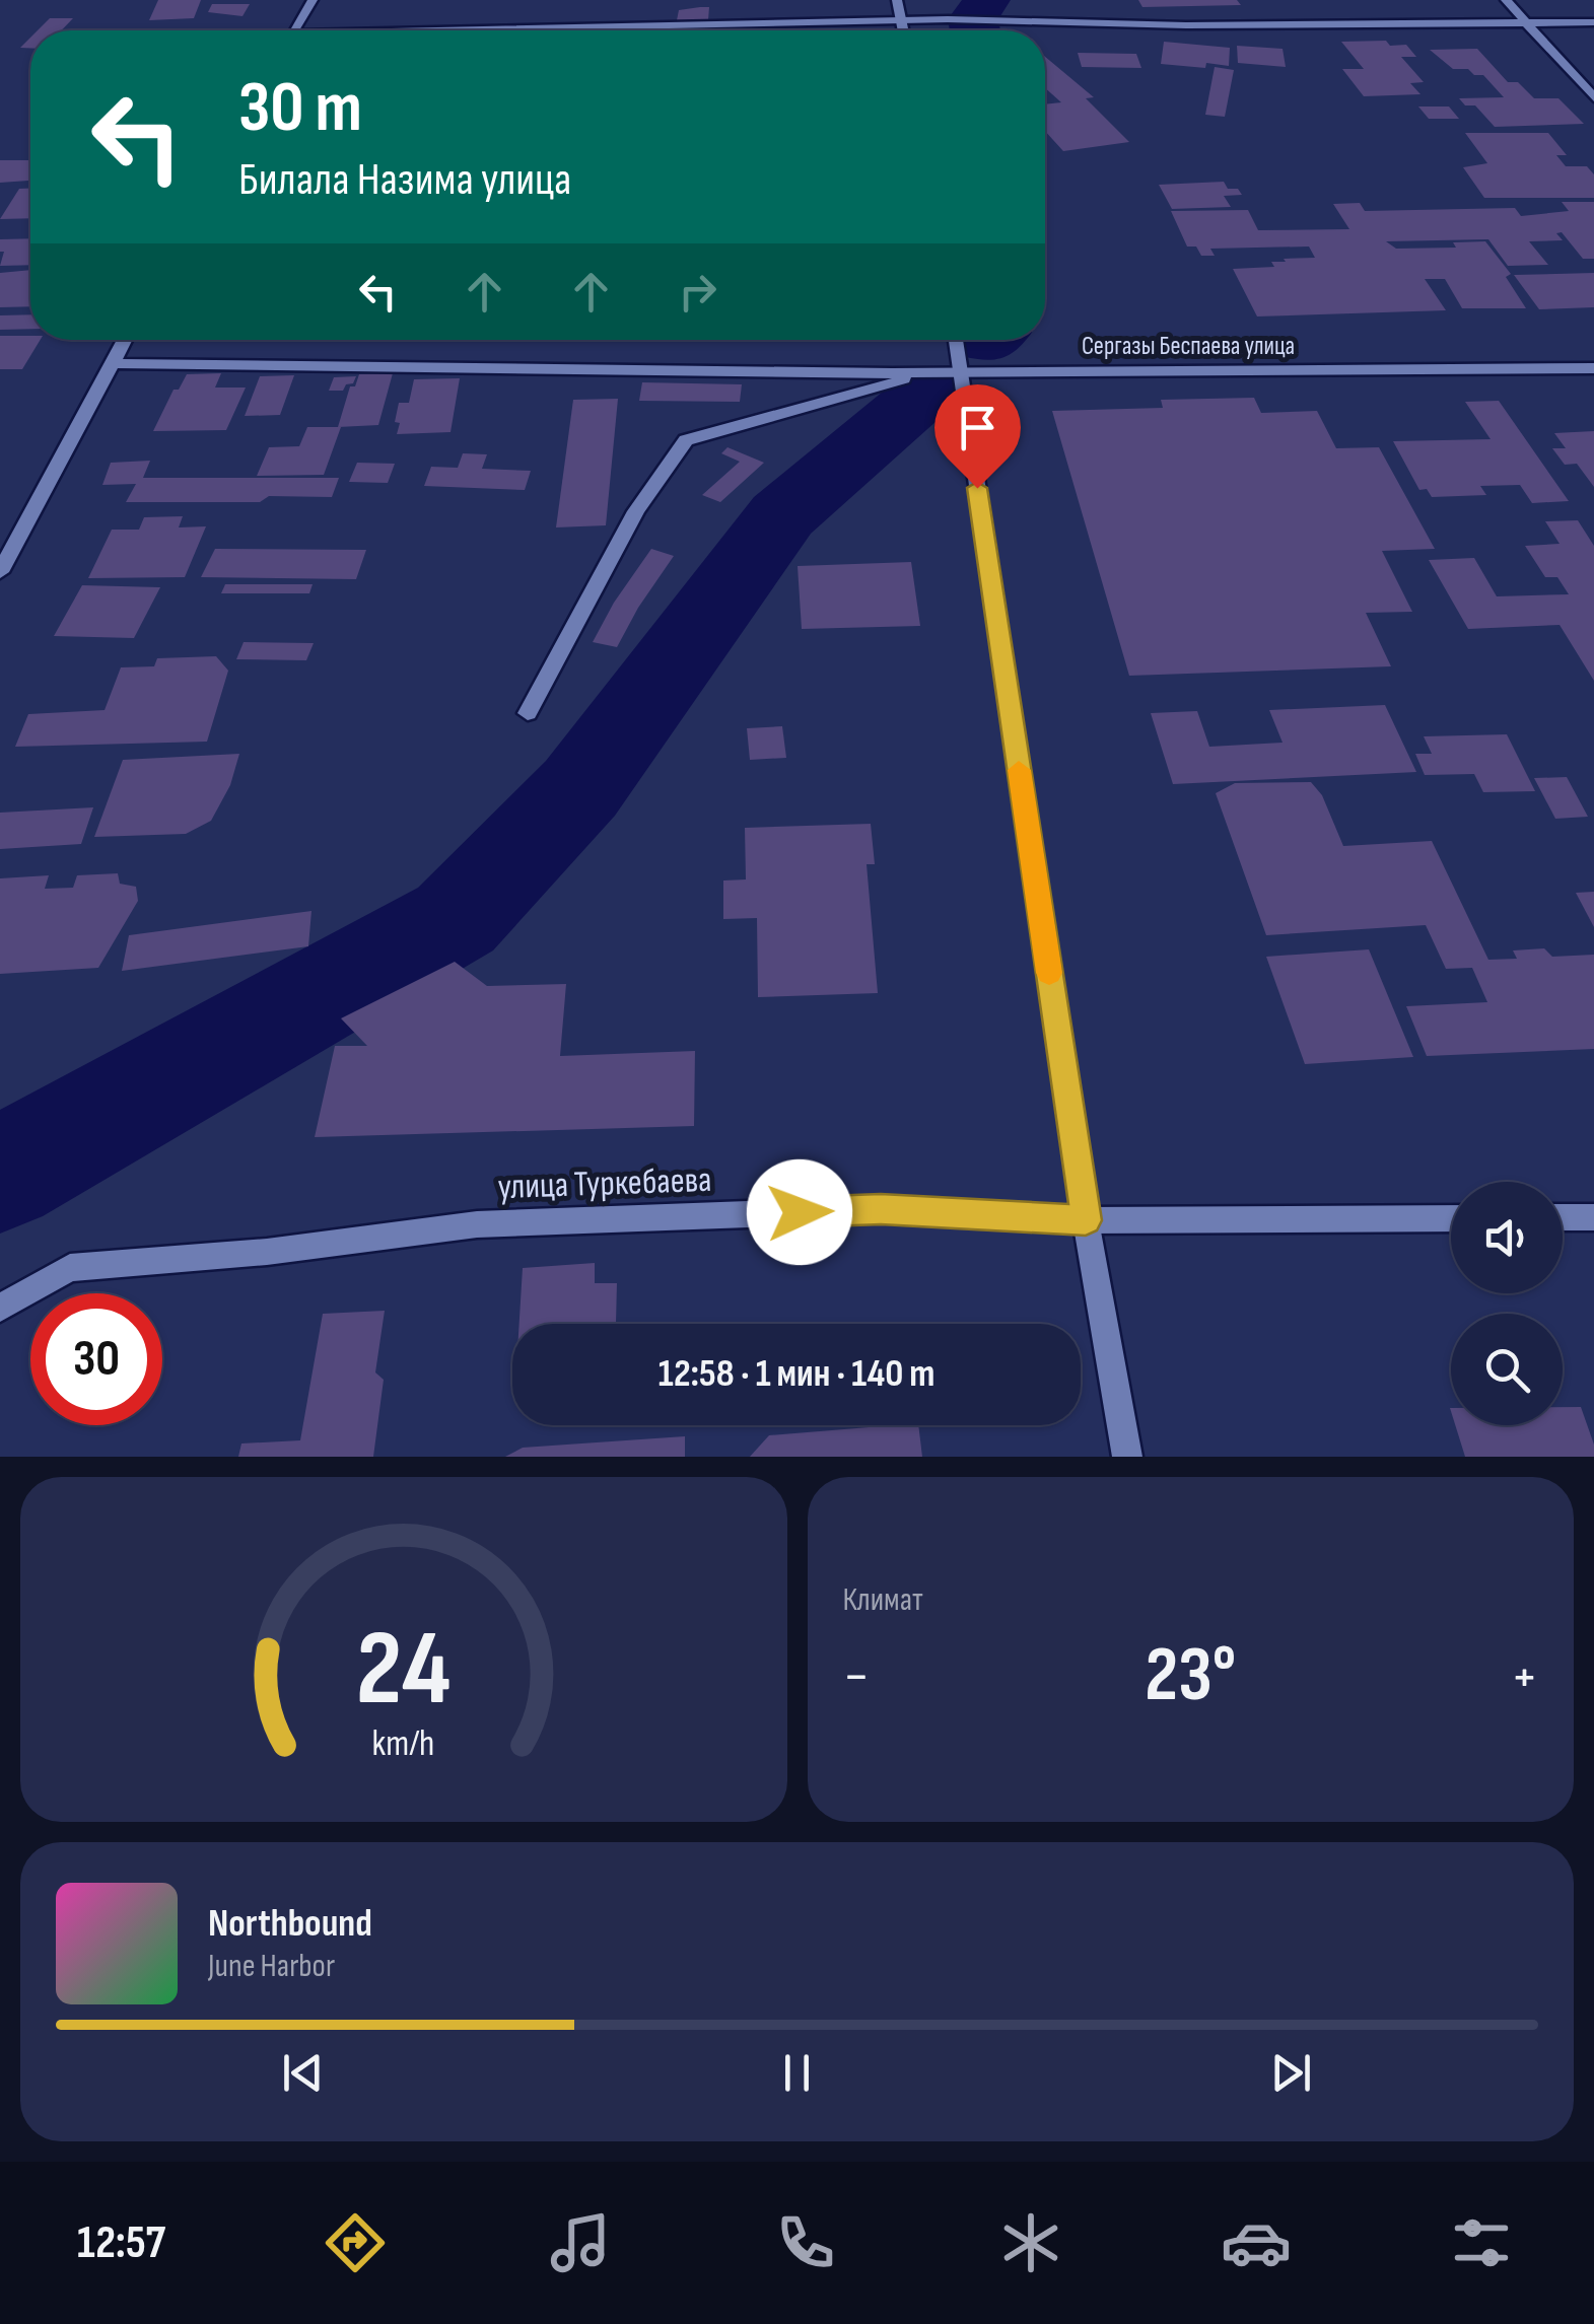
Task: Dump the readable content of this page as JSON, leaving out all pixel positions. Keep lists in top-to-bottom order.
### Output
{
  "streets": {
    "street": ["Сергазы Беспаева улица", "улица Туркебаева"]
  },
  "page": {
    "turn": ["30 m", "Билала Назима улица"],
    "limit": "30",
    "trip": "12:58 · 1 мин · 140 m",
    "tile": "Климат",
    "heat": ["−", "23°", "+"],
    "song": ["Northbound", "June Harbor"],
    "tabs": "12:57",
    "gauge": ["24", "km/h"]
  }
}
